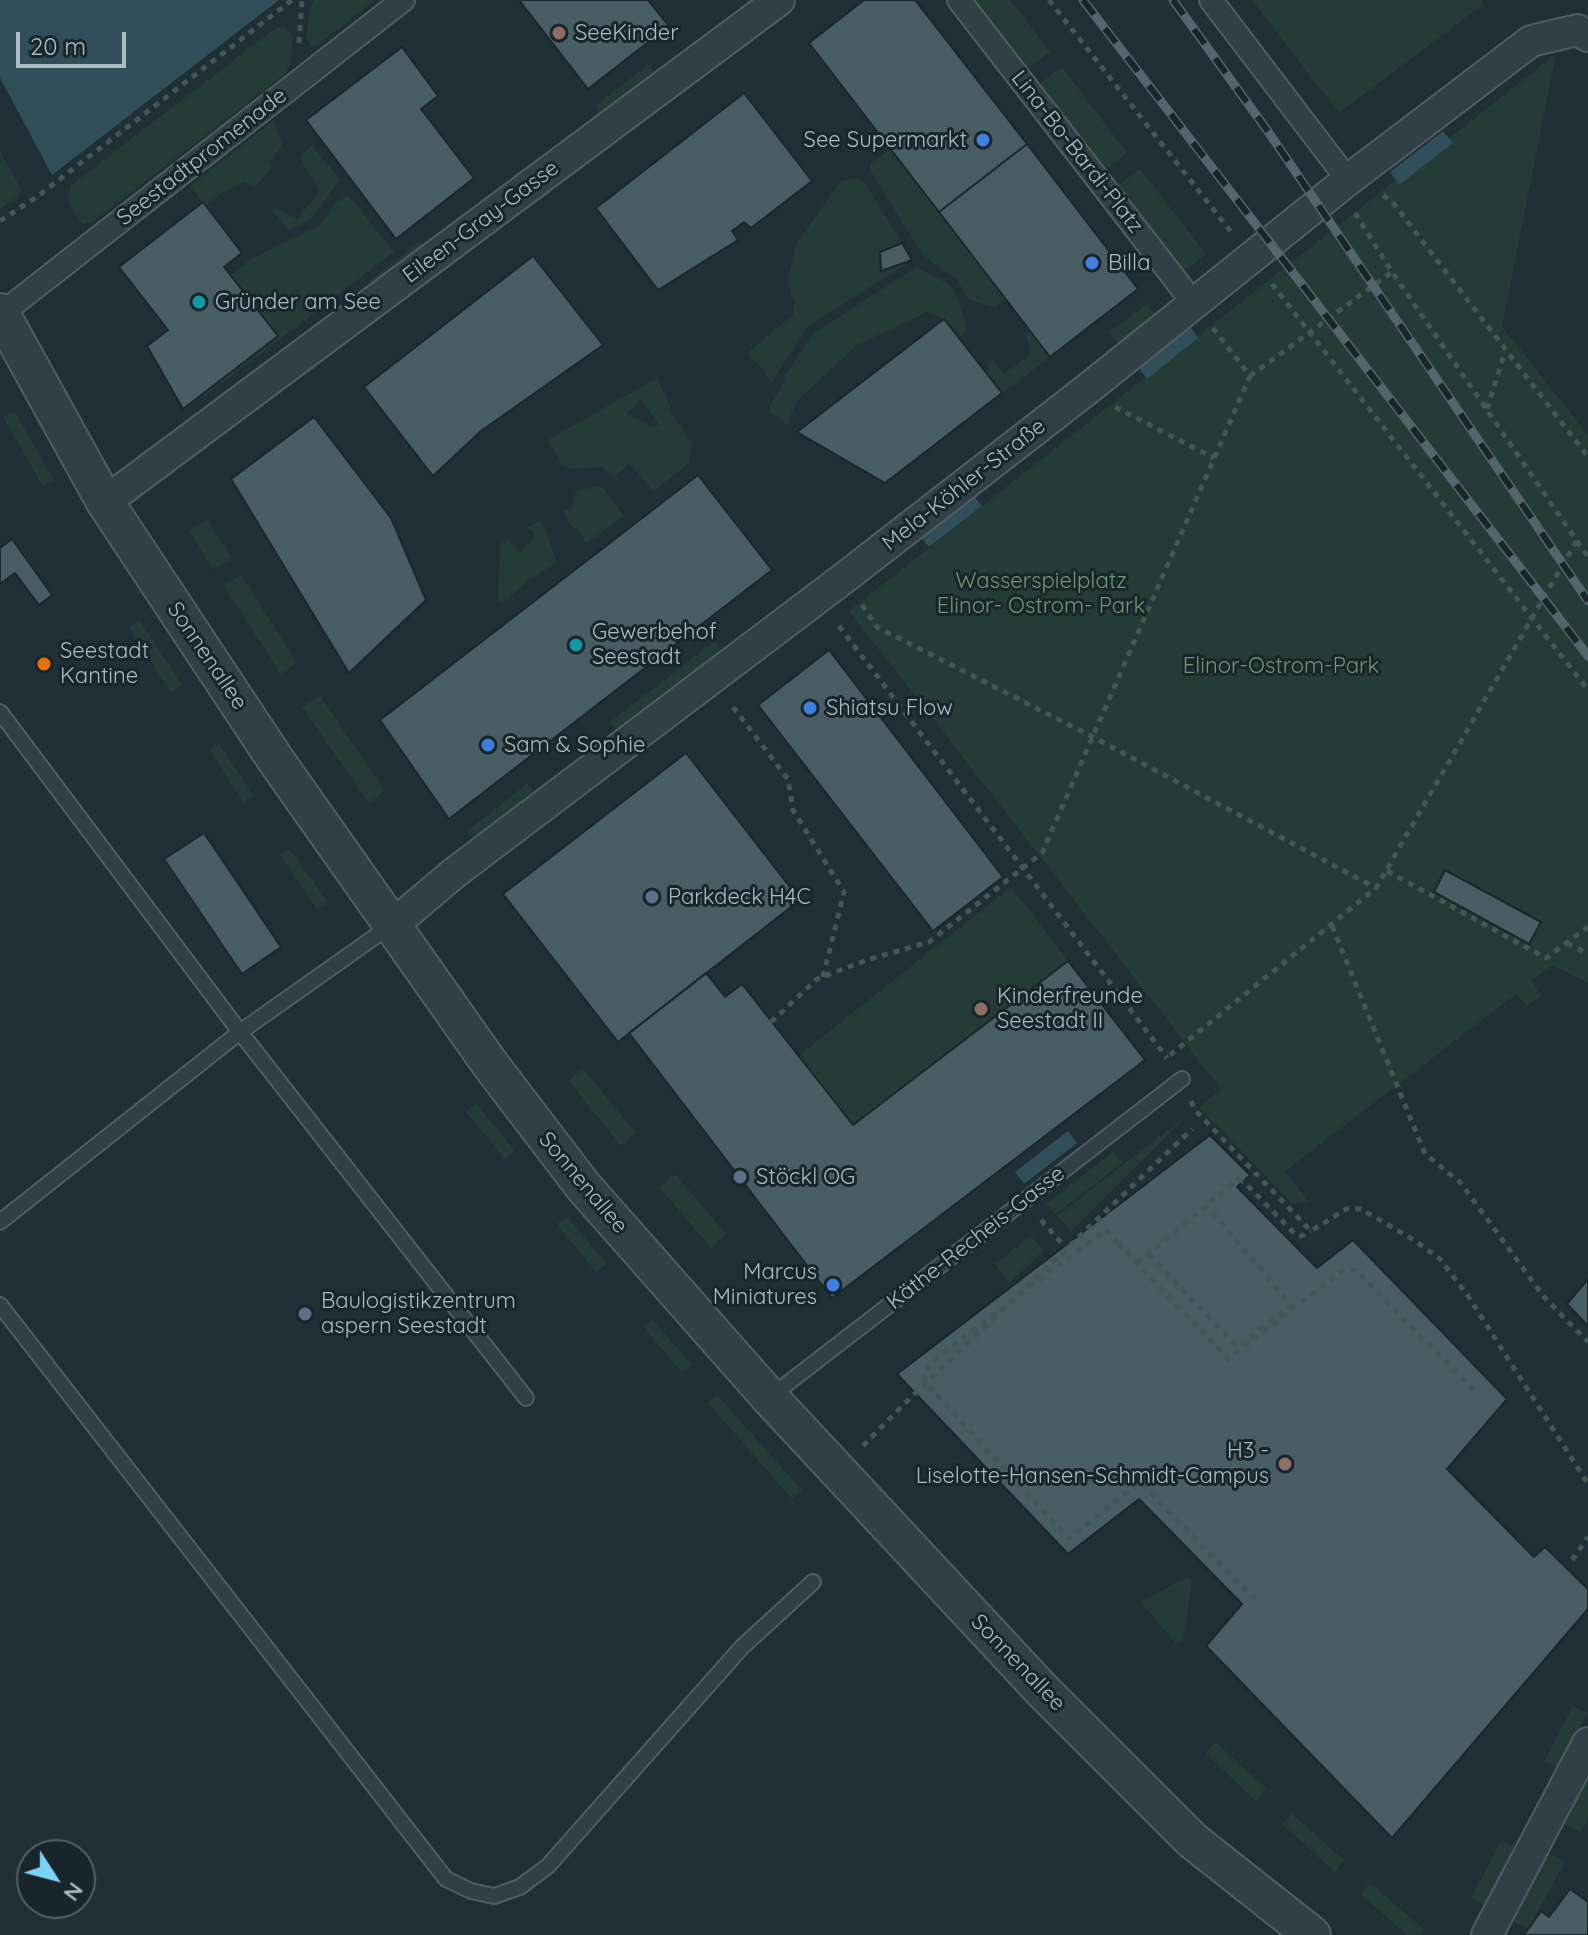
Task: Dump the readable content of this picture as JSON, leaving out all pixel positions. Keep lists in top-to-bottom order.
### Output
{
  "streets": {
    "street": [
      "Lina-Bo-Bardi-Platz",
      "Seestadtpromenade",
      "Eileen-Gray-Gasse",
      "Mela-Köhler-Straße",
      "Sonnenallee"
    ],
    "lane": ["Käthe-Recheis-Gasse"]
  },
  "crossings": [
    ["Lina-Bo-Bardi-Platz", "Mela-Köhler-Straße"],
    ["Seestadtpromenade", "Sonnenallee"],
    ["Eileen-Gray-Gasse", "Sonnenallee"],
    ["Mela-Köhler-Straße", "Sonnenallee"],
    ["Sonnenallee", "Käthe-Recheis-Gasse"]
  ],
  "parks": ["Wasserspielplatz Elinor- Ostrom- Park", "Elinor-Ostrom-Park"],
  "places": [
    "SeeKinder",
    "See Supermarkt",
    "Billa",
    "Gründer am See",
    "Gewerbehof Seestadt",
    "Seestadt Kantine",
    "Shiatsu Flow",
    "Sam & Sophie",
    "Parkdeck H4C",
    "Kinderfreunde Seestadt II",
    "Stöckl OG",
    "Marcus Miniatures",
    "Baulogistikzentrum aspern Seestadt",
    "H3 - Liselotte-Hansen-Schmidt-Campus"
  ],
  "scale_bar": "20 m",
  "north": "bottom right"
}
